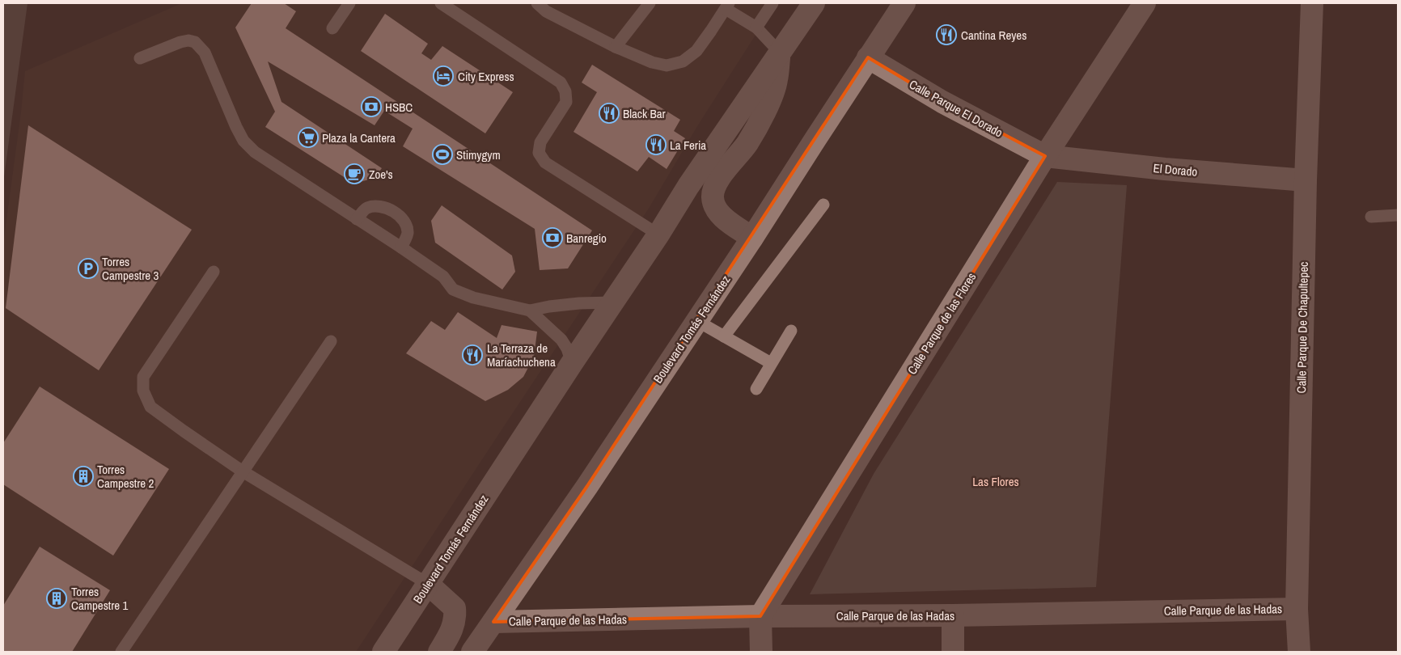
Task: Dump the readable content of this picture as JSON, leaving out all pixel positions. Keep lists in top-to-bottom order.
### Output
{
  "streets": {
    "street": [
      "Calle Parque El Dorado",
      "El Dorado",
      "Calle Parque de las Flores",
      "Calle Parque De Chapultepec",
      "Boulevard Tomás Fernández",
      "Calle Parque de las Hadas"
    ]
  },
  "crossings": [
    ["Calle Parque El Dorado", "El Dorado"],
    ["Calle Parque El Dorado", "Calle Parque de las Flores"],
    ["Calle Parque El Dorado", "Boulevard Tomás Fernández"],
    ["El Dorado", "Calle Parque de las Flores"],
    ["El Dorado", "Calle Parque De Chapultepec"],
    ["Calle Parque de las Flores", "Calle Parque de las Hadas"],
    ["Calle Parque De Chapultepec", "Calle Parque de las Hadas"],
    ["Boulevard Tomás Fernández", "Calle Parque de las Hadas"]
  ],
  "parks": ["Las Flores"],
  "places": {
    "restaurant": [
      "Cantina Reyes",
      "Black Bar",
      "La Feria",
      "La Terraza de Maríachuchena"
    ],
    "hotel": ["City Express"],
    "bank": ["HSBC", "Banregio"],
    "supermarket": ["Plaza la Cantera"],
    "sports": ["Stimygym"],
    "cafe": ["Zoe's"],
    "parking": ["Torres Campestre 3"],
    "building": ["Torres Campestre 2", "Torres Campestre 1"]
  }
}
